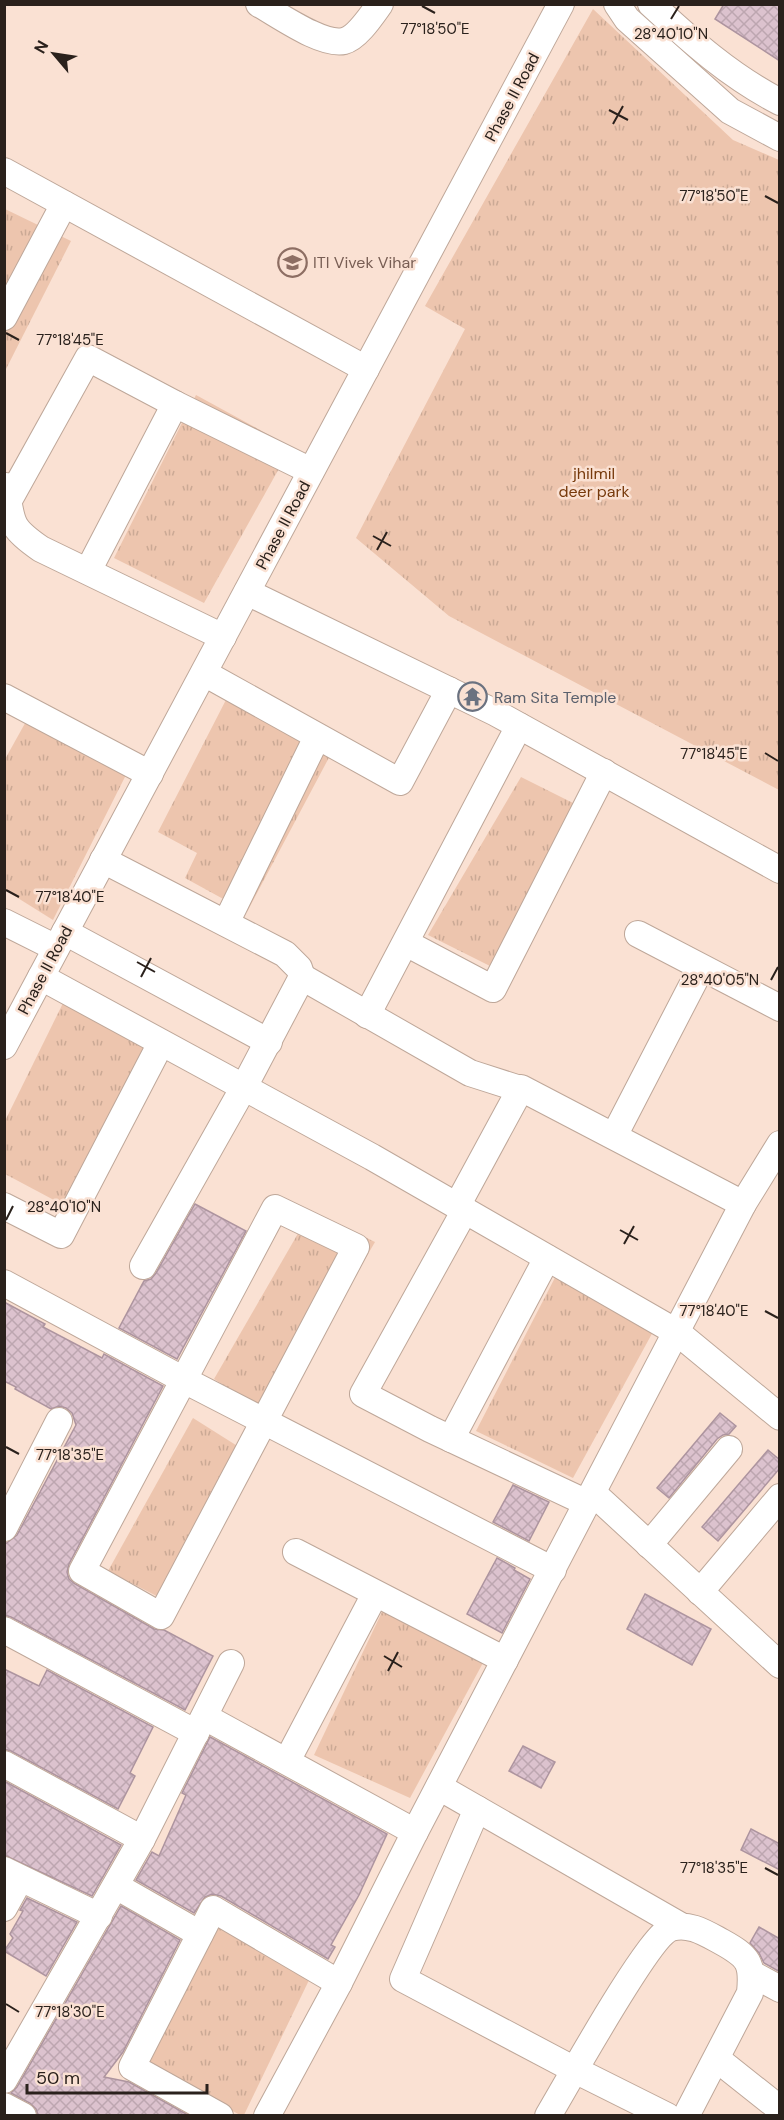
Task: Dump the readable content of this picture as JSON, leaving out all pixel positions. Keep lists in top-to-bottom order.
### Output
{
  "streets": {
    "street": ["Phase II Road"]
  },
  "parks": ["jhilmil deer park"],
  "places": {
    "school or university": ["ITI Vivek Vihar"],
    "temple": ["Ram Sita Temple"]
  },
  "scale_bar": "50 m",
  "north": "top left",
  "coordinates": [
    "77°18'50\"E",
    "28°40'10\"N",
    "77°18'45\"E",
    "77°18'40\"E",
    "28°40'05\"N",
    "77°18'35\"E",
    "77°18'30\"E"
  ]
}
